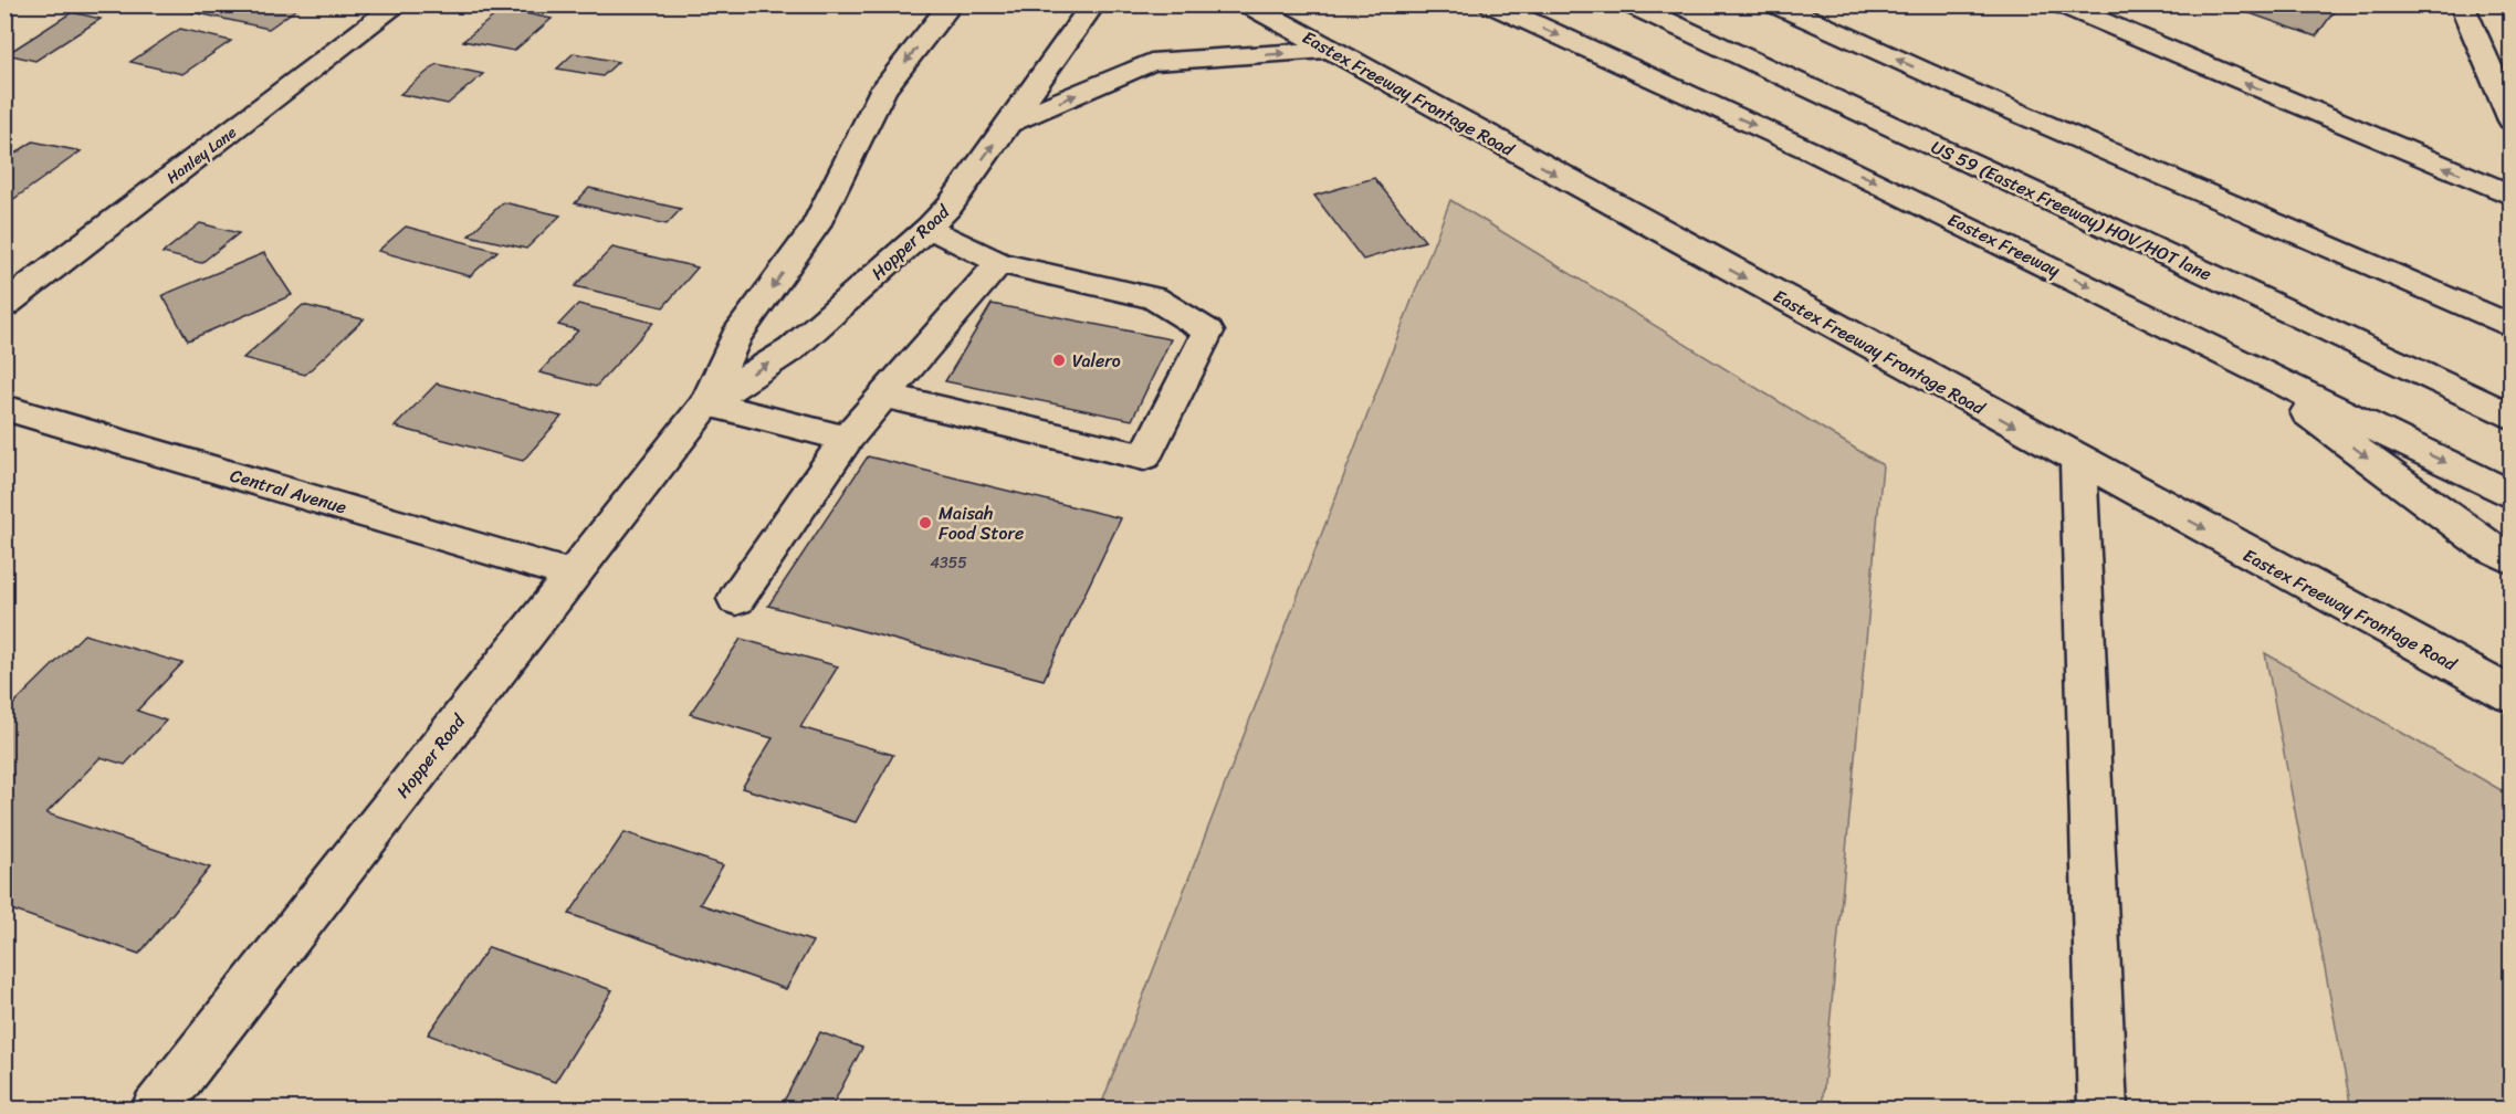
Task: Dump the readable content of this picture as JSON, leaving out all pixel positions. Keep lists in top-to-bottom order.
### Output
{
  "streets": {
    "main road": [
      "Eastex Freeway Frontage Road",
      "Hanley Lane",
      "US 59 (Eastex Freeway) HOV/HOT lane",
      "Hopper Road",
      "Eastex Freeway",
      "Central Avenue"
    ]
  },
  "crossings": [
    ["Hopper Road", "Central Avenue"]
  ],
  "places": ["Valero", "Maisah Food Store"],
  "house_numbers": ["4355"]
}
